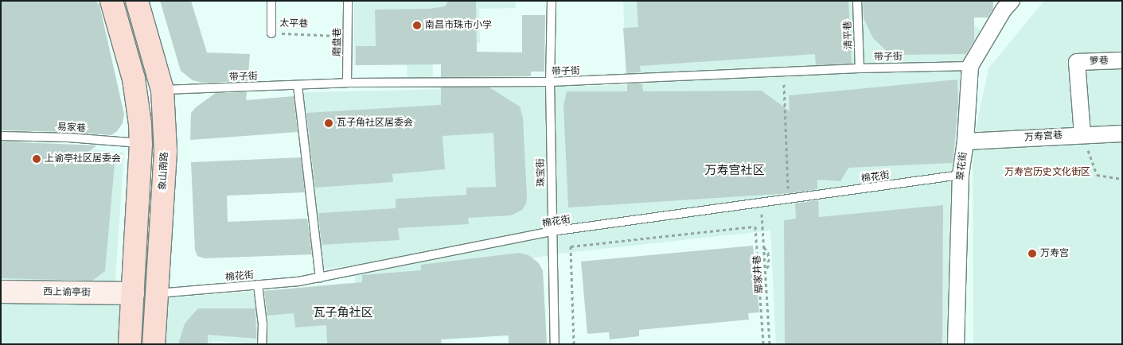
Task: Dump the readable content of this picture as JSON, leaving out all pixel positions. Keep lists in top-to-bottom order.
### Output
{
  "streets": {
    "main road": ["象山南路"],
    "street": [
      "箩巷",
      "万寿宫巷",
      "翠花街",
      "西上谕亭街"
    ],
    "lane": [
      "太平巷",
      "清平巷",
      "磨盘巷",
      "带子街",
      "易家巷",
      "珠宝街",
      "棉花街"
    ],
    "path": ["鄢家井巷"]
  },
  "crossings": [
    ["太平巷", "磨盘巷"],
    ["清平巷", "带子街"],
    ["磨盘巷", "带子街"],
    ["带子街", "翠花街"],
    ["带子街", "象山南路"],
    ["带子街", "珠宝街"],
    ["箩巷", "万寿宫巷"],
    ["万寿宫巷", "翠花街"],
    ["翠花街", "棉花街"],
    ["象山南路", "棉花街"],
    ["珠宝街", "棉花街"],
    ["棉花街", "鄢家井巷"]
  ],
  "districts": ["万寿宫社区", "瓦子角社区"],
  "parks": ["万寿宫历史文化街区"],
  "places": [
    "南昌市珠市小学",
    "瓦子角社区居委会",
    "上谕亭社区居委会",
    "万寿宫"
  ]
}
